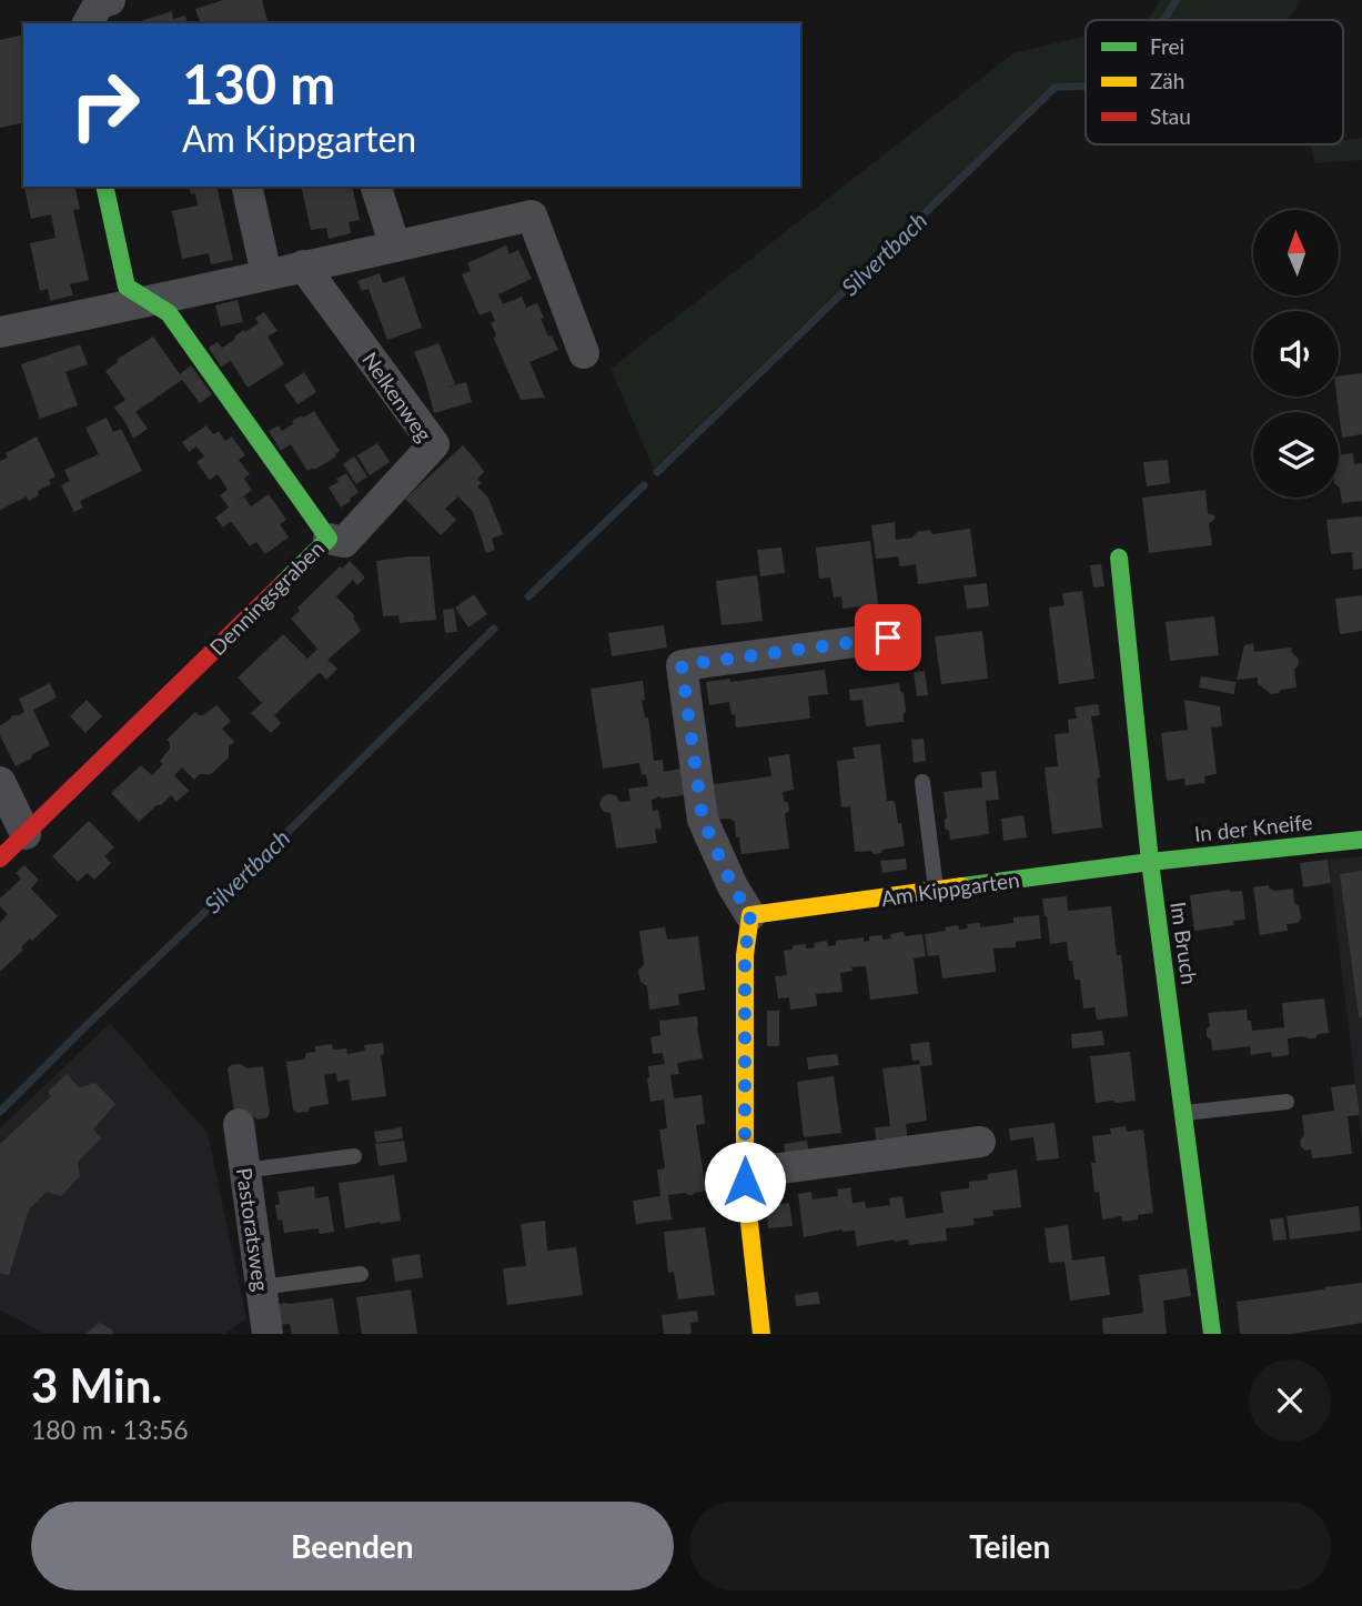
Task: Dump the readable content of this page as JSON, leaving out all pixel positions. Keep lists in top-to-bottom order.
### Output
{
  "streets": {
    "street": [
      "Nelkenweg",
      "Denningsgraben",
      "In der Kneife",
      "Am Kippgarten",
      "Im Bruch",
      "Pastoratsweg"
    ]
  },
  "crossings": [
    ["Nelkenweg", "Denningsgraben"],
    ["In der Kneife", "Am Kippgarten"],
    ["In der Kneife", "Im Bruch"],
    ["Am Kippgarten", "Im Bruch"]
  ],
  "water": ["Silvertbach"],
  "legend": ["Frei", "Zäh", "Stau"],
  "north": "top",
  "page": {
    "turn": ["130 m", "Am Kippgarten"],
    "heading": ["3 Min.", "180 m · 13:56"],
    "buttons": ["Beenden", "Teilen"]
  }
}
